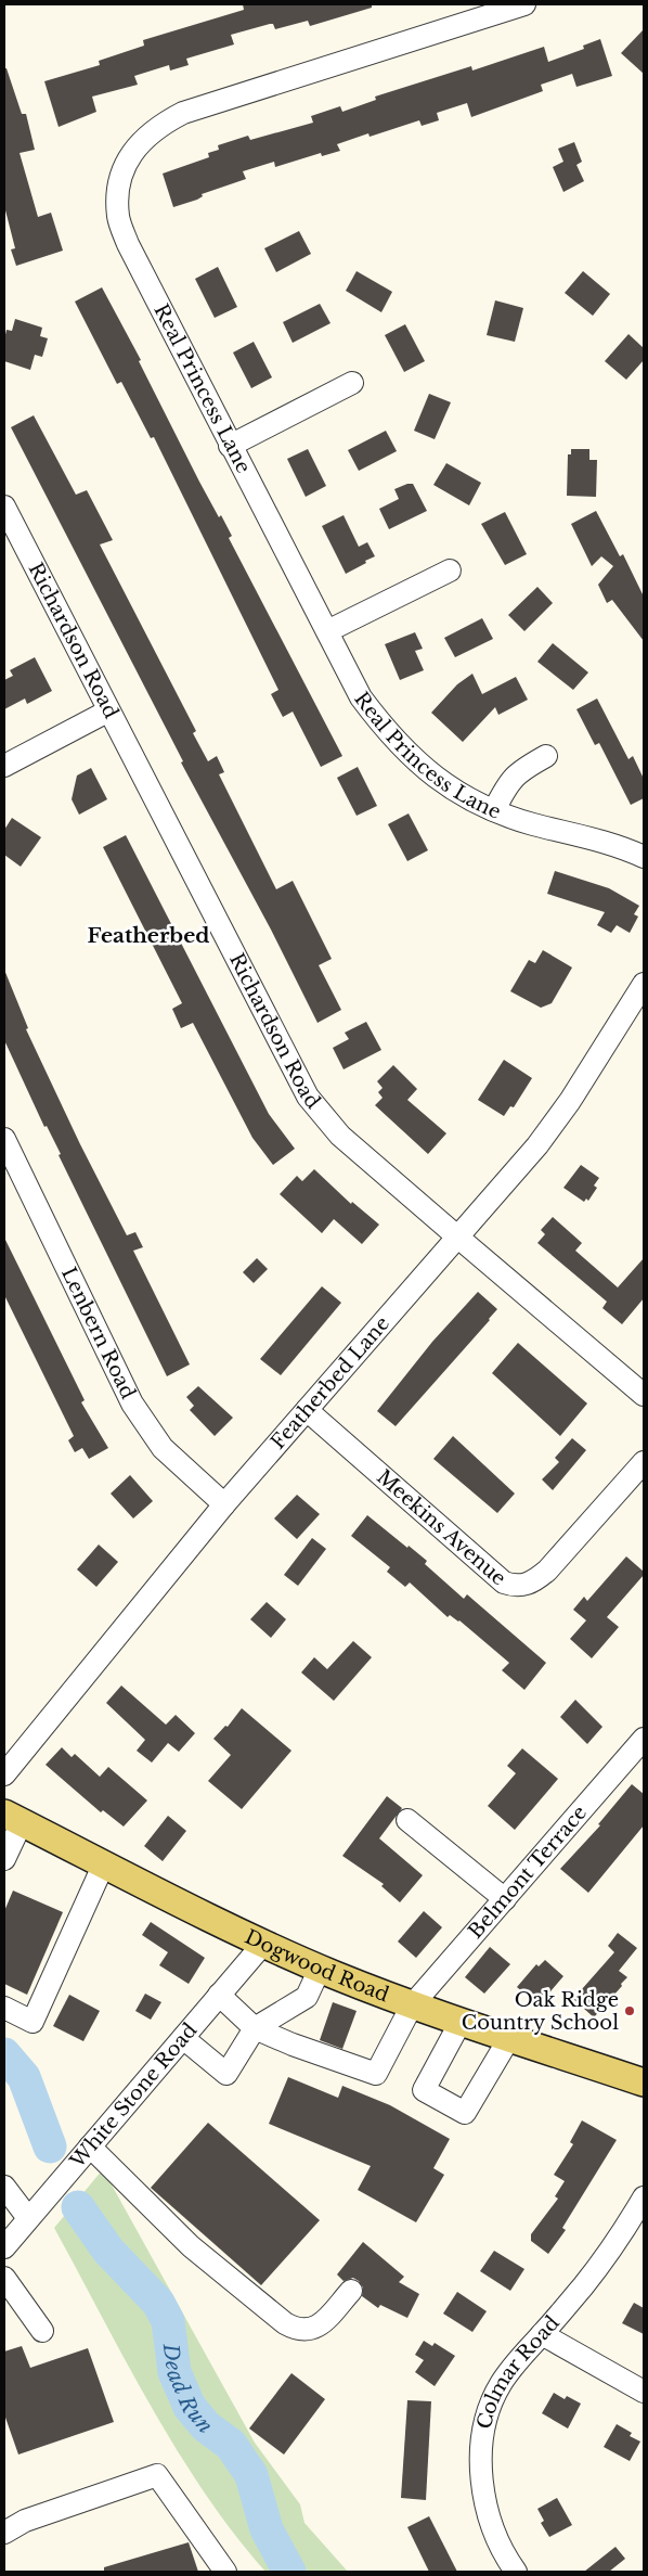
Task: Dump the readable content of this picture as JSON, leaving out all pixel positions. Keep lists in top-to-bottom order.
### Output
{
  "streets": {
    "main road": ["Dogwood Road"],
    "street": [
      "Real Princess Lane",
      "Richardson Road",
      "Lenbern Road",
      "Featherbed Lane",
      "Meekins Avenue",
      "Belmont Terrace",
      "White Stone Road",
      "Colmar Road"
    ]
  },
  "crossings": [
    ["Richardson Road", "Featherbed Lane"],
    ["Lenbern Road", "Featherbed Lane"],
    ["Featherbed Lane", "Meekins Avenue"],
    ["Belmont Terrace", "Dogwood Road"],
    ["Dogwood Road", "White Stone Road"]
  ],
  "districts": ["Featherbed"],
  "water": ["Dead Run"],
  "places": ["Oak Ridge Country School"]
}
